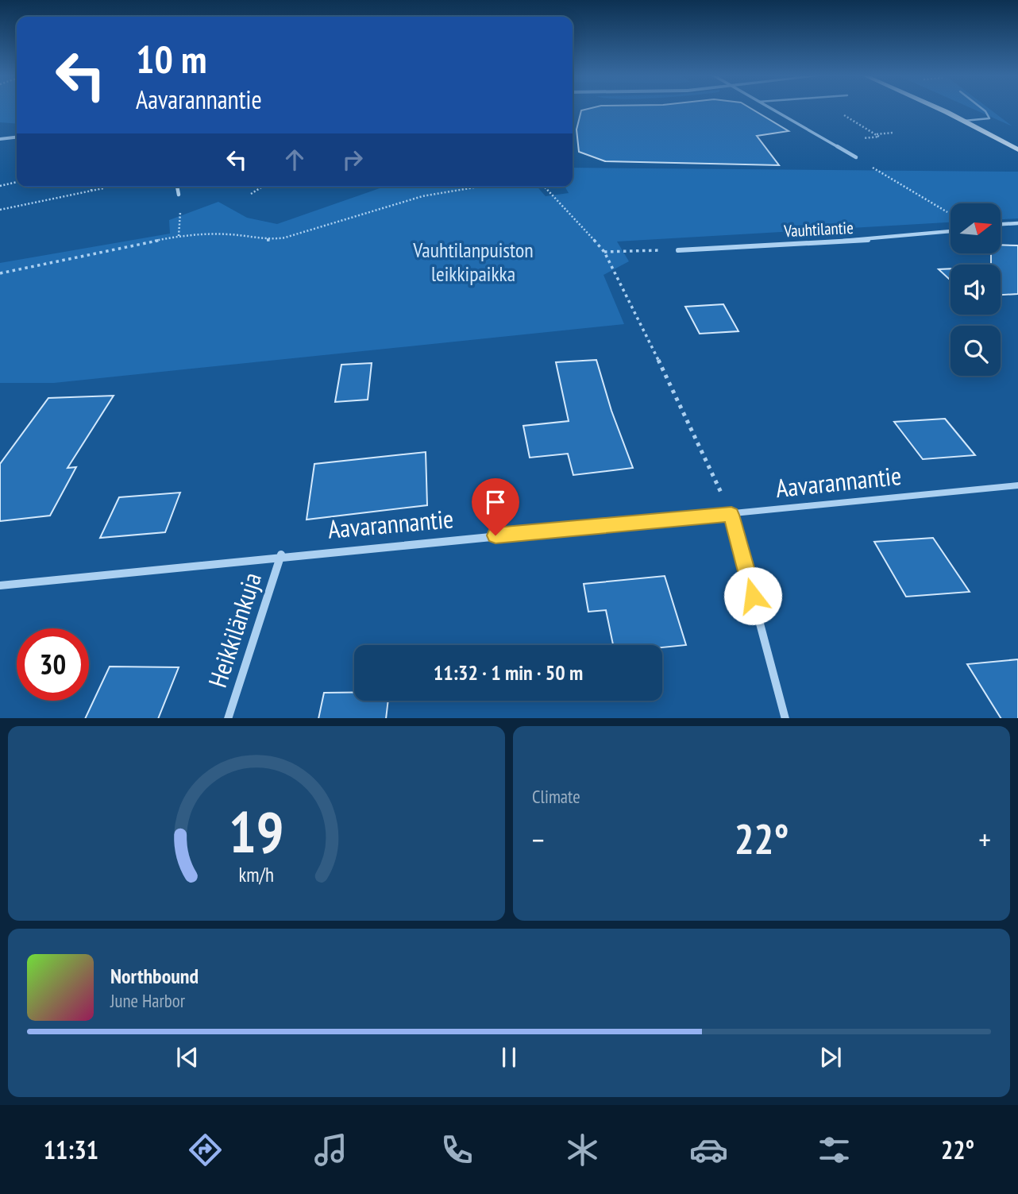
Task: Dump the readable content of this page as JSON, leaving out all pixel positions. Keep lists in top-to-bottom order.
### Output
{
  "streets": {
    "street": ["Vauhtilantie", "Aavarannantie", "Heikkilänkuja"]
  },
  "crossings": [
    ["Aavarannantie", "Heikkilänkuja"]
  ],
  "parks": ["Vauhtilanpuiston leikkipaikka"],
  "north": "right",
  "page": {
    "turn": ["10 m", "Aavarannantie"],
    "limit": "30",
    "trip": "11:32 · 1 min · 50 m",
    "tile": "Climate",
    "heat": ["−", "22°", "+"],
    "song": ["Northbound", "June Harbor"],
    "tabs": ["11:31", "22°"],
    "gauge": ["19", "km/h"]
  }
}
